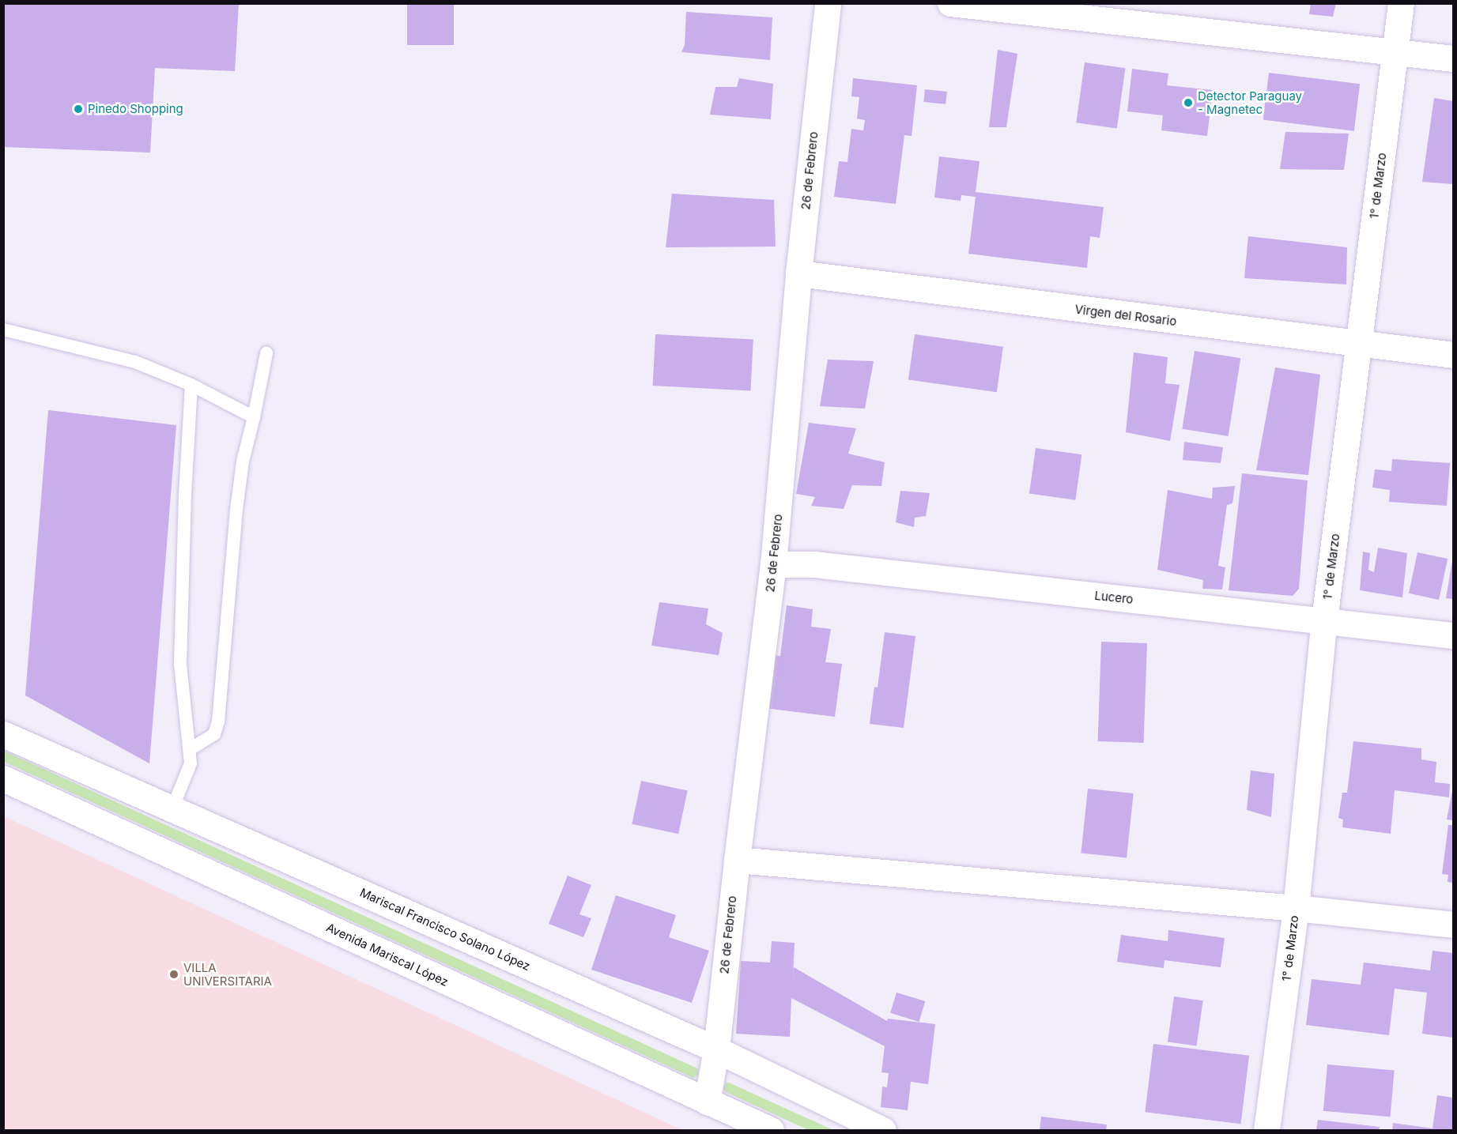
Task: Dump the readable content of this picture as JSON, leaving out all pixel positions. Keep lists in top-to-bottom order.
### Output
{
  "streets": {
    "main road": [
      "26 de Febrero",
      "1° de Marzo",
      "Virgen del Rosario",
      "Lucero",
      "Mariscal Francisco Solano López",
      "Avenida Mariscal López"
    ]
  },
  "crossings": [
    ["26 de Febrero", "Virgen del Rosario"],
    ["26 de Febrero", "Lucero"],
    ["26 de Febrero", "Mariscal Francisco Solano López"],
    ["26 de Febrero", "Avenida Mariscal López"],
    ["1° de Marzo", "Virgen del Rosario"],
    ["1° de Marzo", "Lucero"]
  ],
  "places": ["Detector Paraguay - Magnetec", "Pinedo Shopping", "VILLA UNIVERSITARIA"]
}
